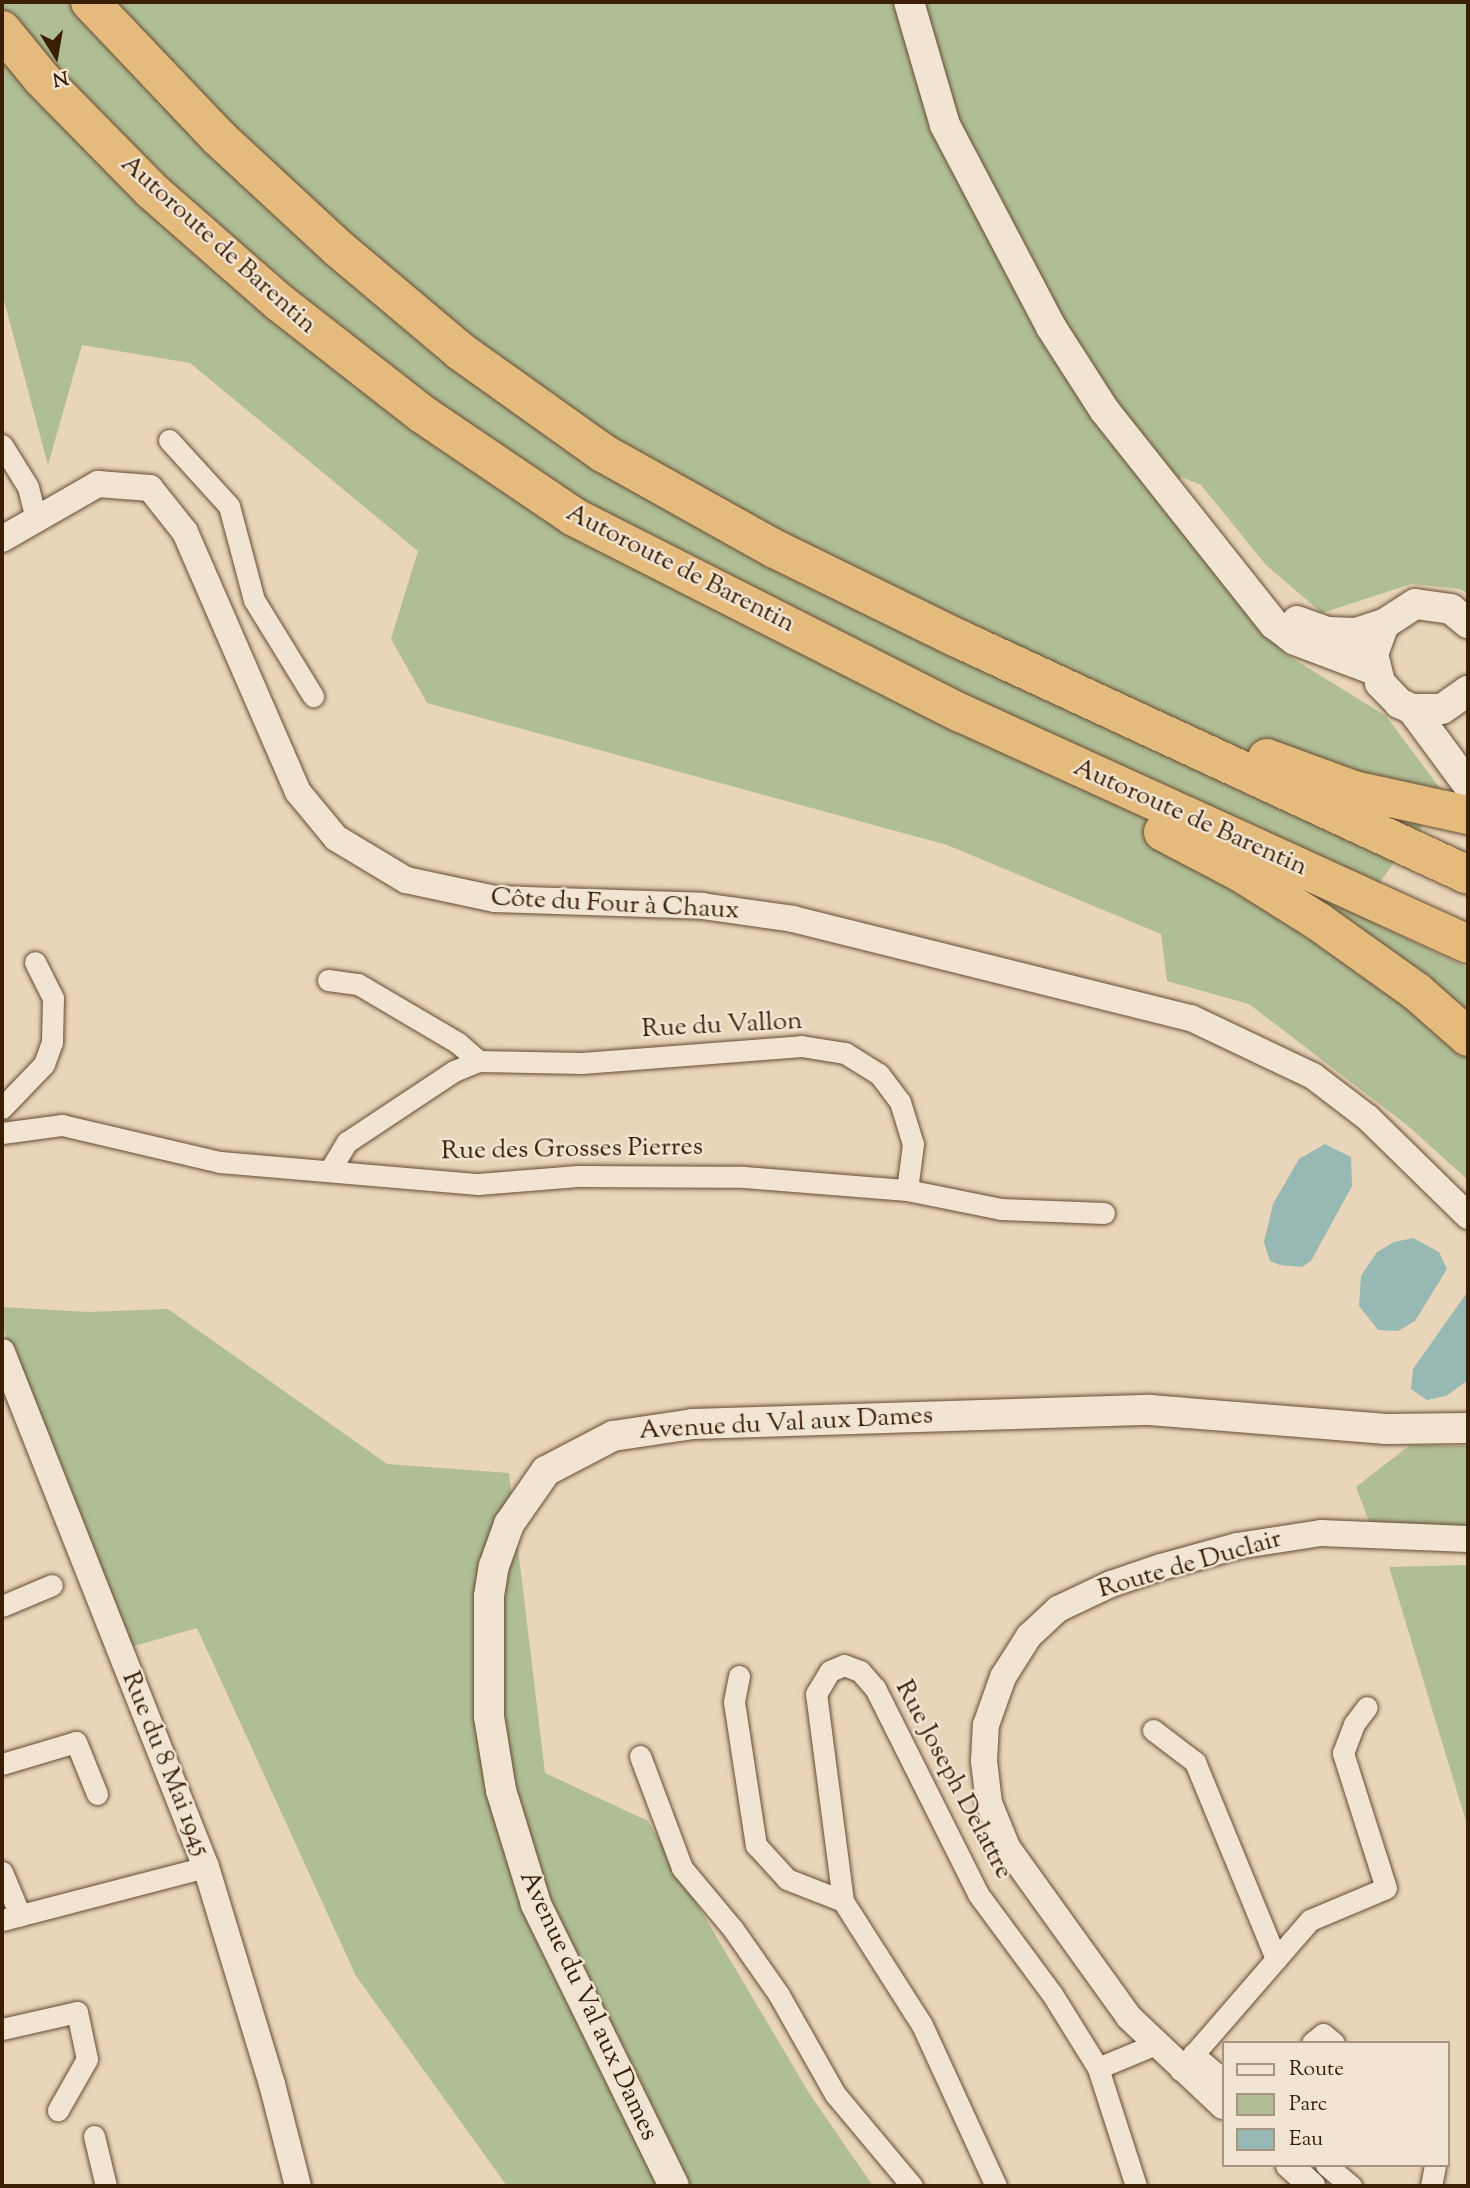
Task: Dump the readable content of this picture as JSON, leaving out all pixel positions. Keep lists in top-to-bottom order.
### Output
{
  "streets": {
    "highway": ["Autoroute de Barentin"],
    "main road": ["Avenue du Val aux Dames"],
    "street": [
      "Côte du Four à Chaux",
      "Rue du Vallon",
      "Rue des Grosses Pierres",
      "Route de Duclair",
      "Rue du 8 Mai 1945",
      "Rue Joseph Delattre"
    ]
  },
  "crossings": [
    ["Rue du Vallon", "Rue des Grosses Pierres"]
  ],
  "legend": ["Route", "Parc", "Eau"],
  "north": "bottom"
}
